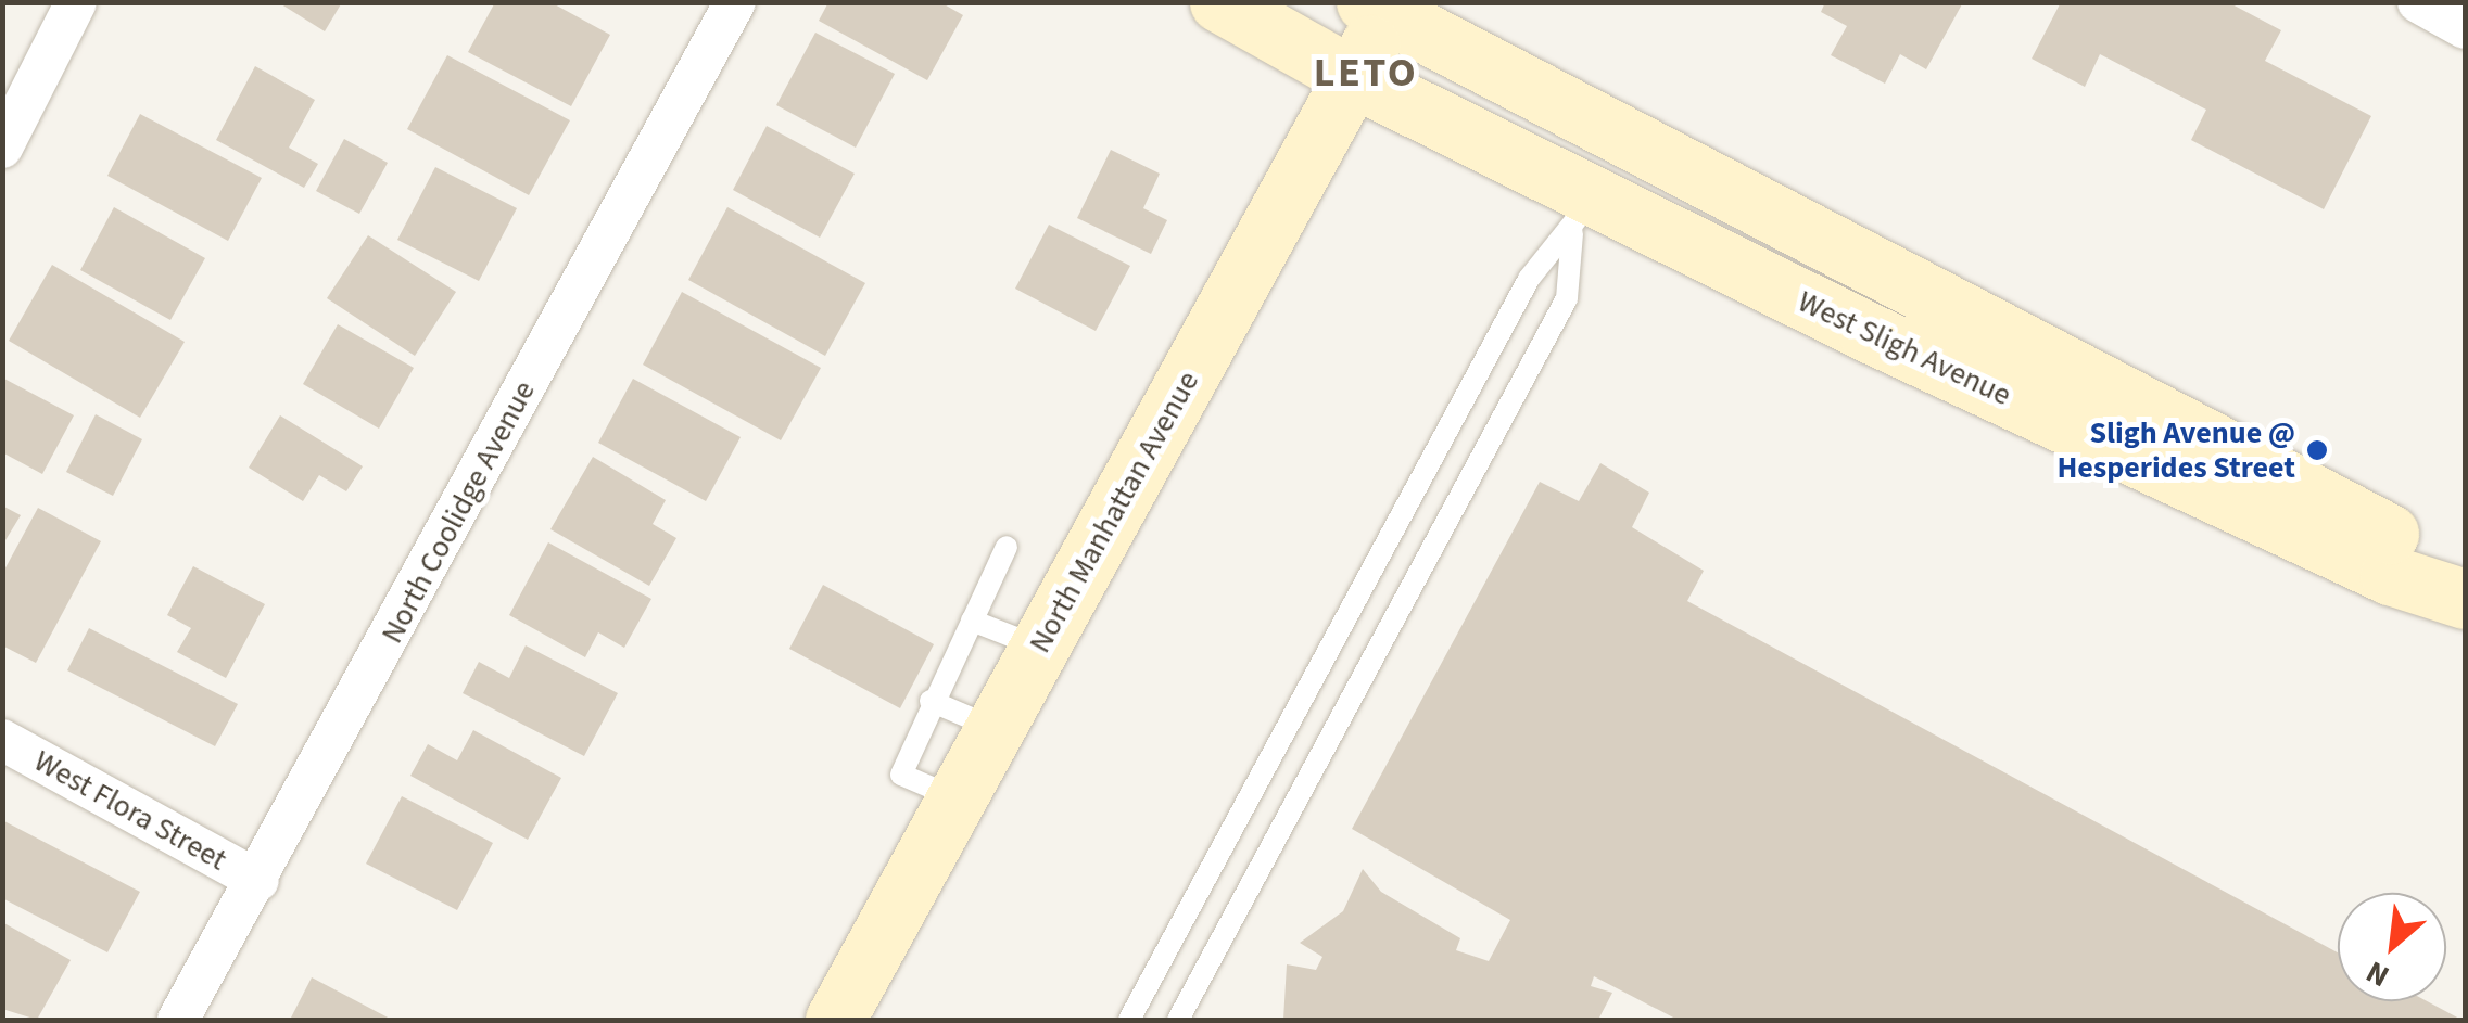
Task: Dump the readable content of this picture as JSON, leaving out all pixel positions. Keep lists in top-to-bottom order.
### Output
{
  "streets": {
    "main road": ["West Sligh Avenue", "North Manhattan Avenue"],
    "street": ["North Coolidge Avenue", "West Flora Street"]
  },
  "crossings": [
    ["West Sligh Avenue", "North Manhattan Avenue"],
    ["North Coolidge Avenue", "West Flora Street"]
  ],
  "districts": ["LETO"],
  "places": ["Sligh Avenue @ Hesperides Street"],
  "north": "bottom left"
}
